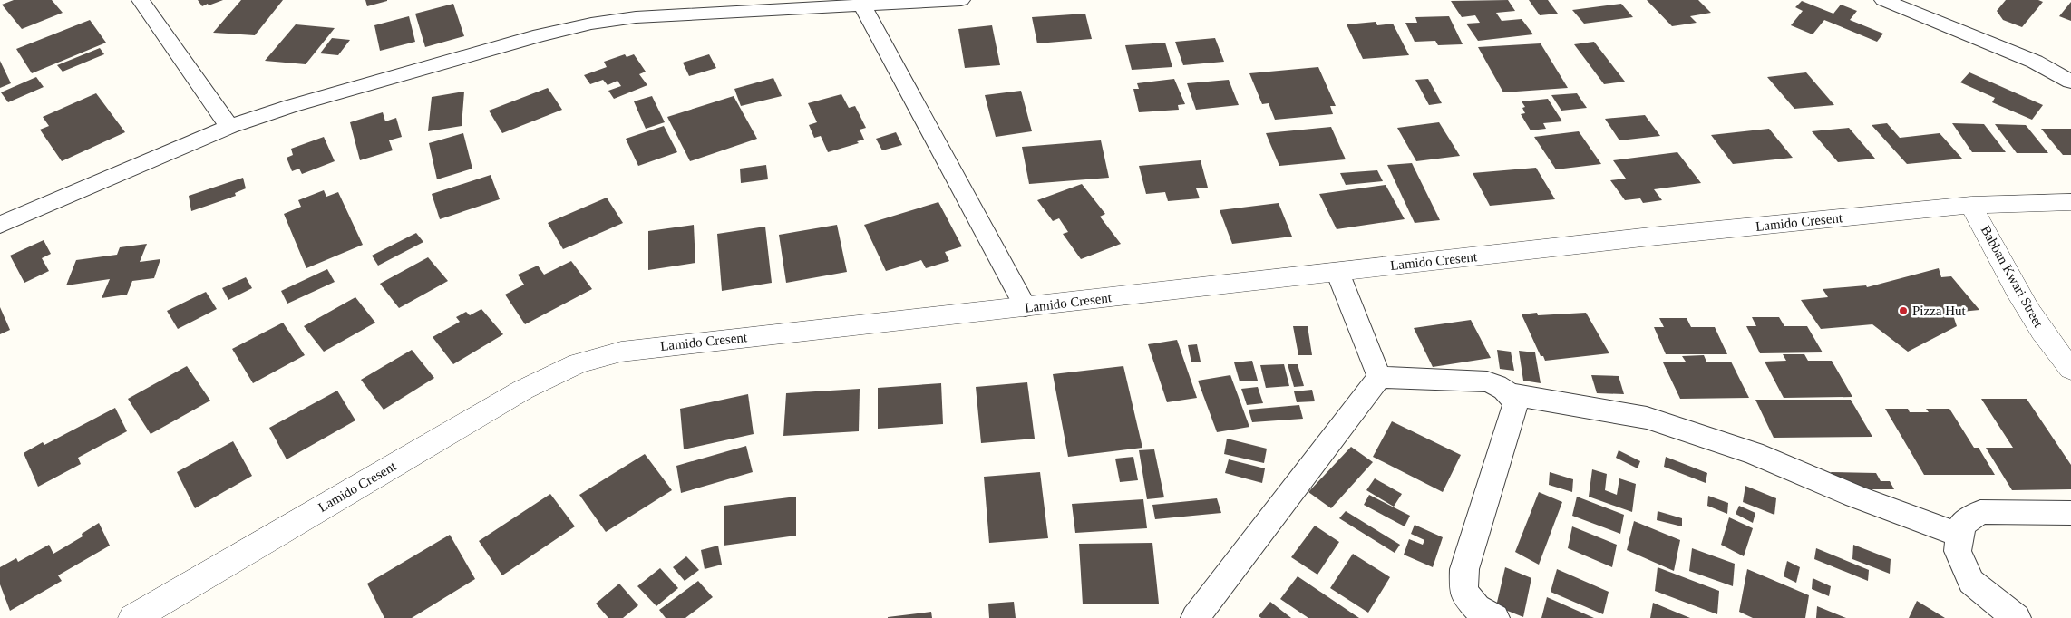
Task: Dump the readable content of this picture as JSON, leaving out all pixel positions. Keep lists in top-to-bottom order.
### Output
{
  "streets": {
    "street": ["Lamido Cresent", "Babban Kwari Street"]
  },
  "crossings": [
    ["Lamido Cresent", "Babban Kwari Street"]
  ],
  "places": ["Pizza Hut"]
}
